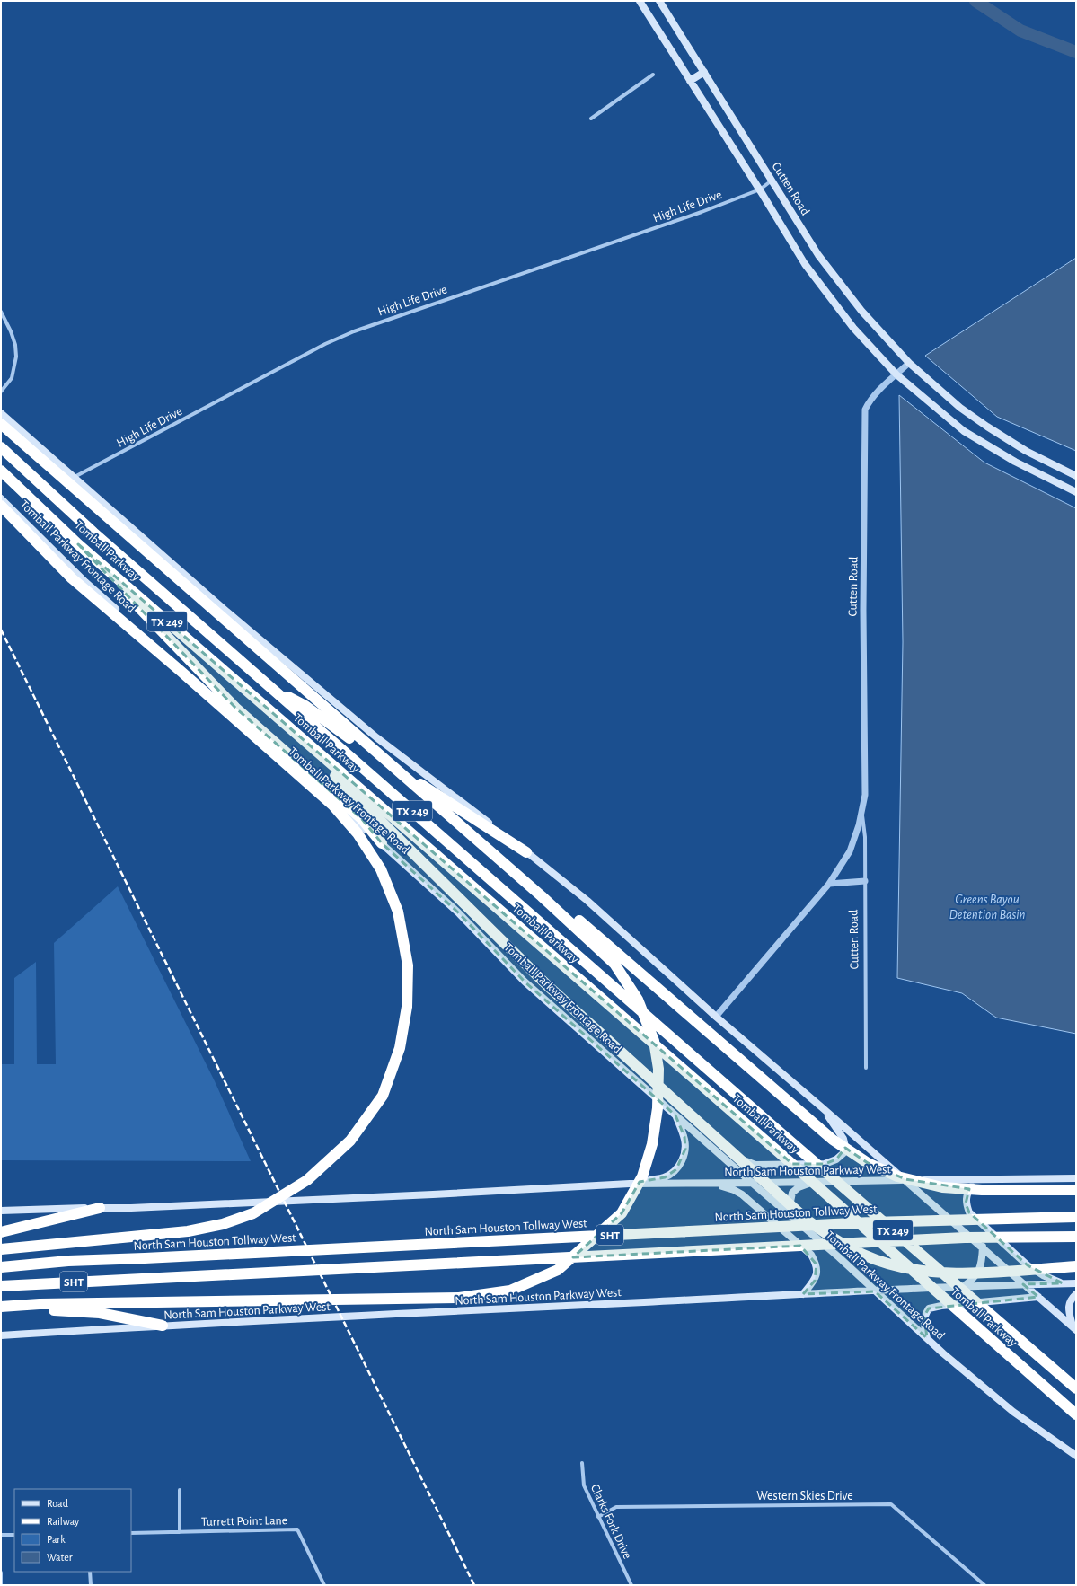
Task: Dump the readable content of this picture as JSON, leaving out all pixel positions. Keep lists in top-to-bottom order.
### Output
{
  "streets": {
    "highway": [
      "Tomball Parkway",
      "TX 249",
      "North Sam Houston Tollway West",
      "SHT"
    ],
    "main road": ["Cutten Road", "Tomball Parkway Frontage Road", "North Sam Houston Parkway West"],
    "street": [
      "High Life Drive",
      "Western Skies Drive",
      "Turrett Point Lane",
      "Clarks Fork Drive"
    ]
  },
  "crossings": [
    ["Cutten Road", "High Life Drive"],
    ["Tomball Parkway Frontage Road", "North Sam Houston Parkway West"],
    ["Western Skies Drive", "Clarks Fork Drive"]
  ],
  "water": ["Greens Bayou Detention Basin"],
  "legend": [
    "Road",
    "Railway",
    "Park",
    "Water"
  ]
}
